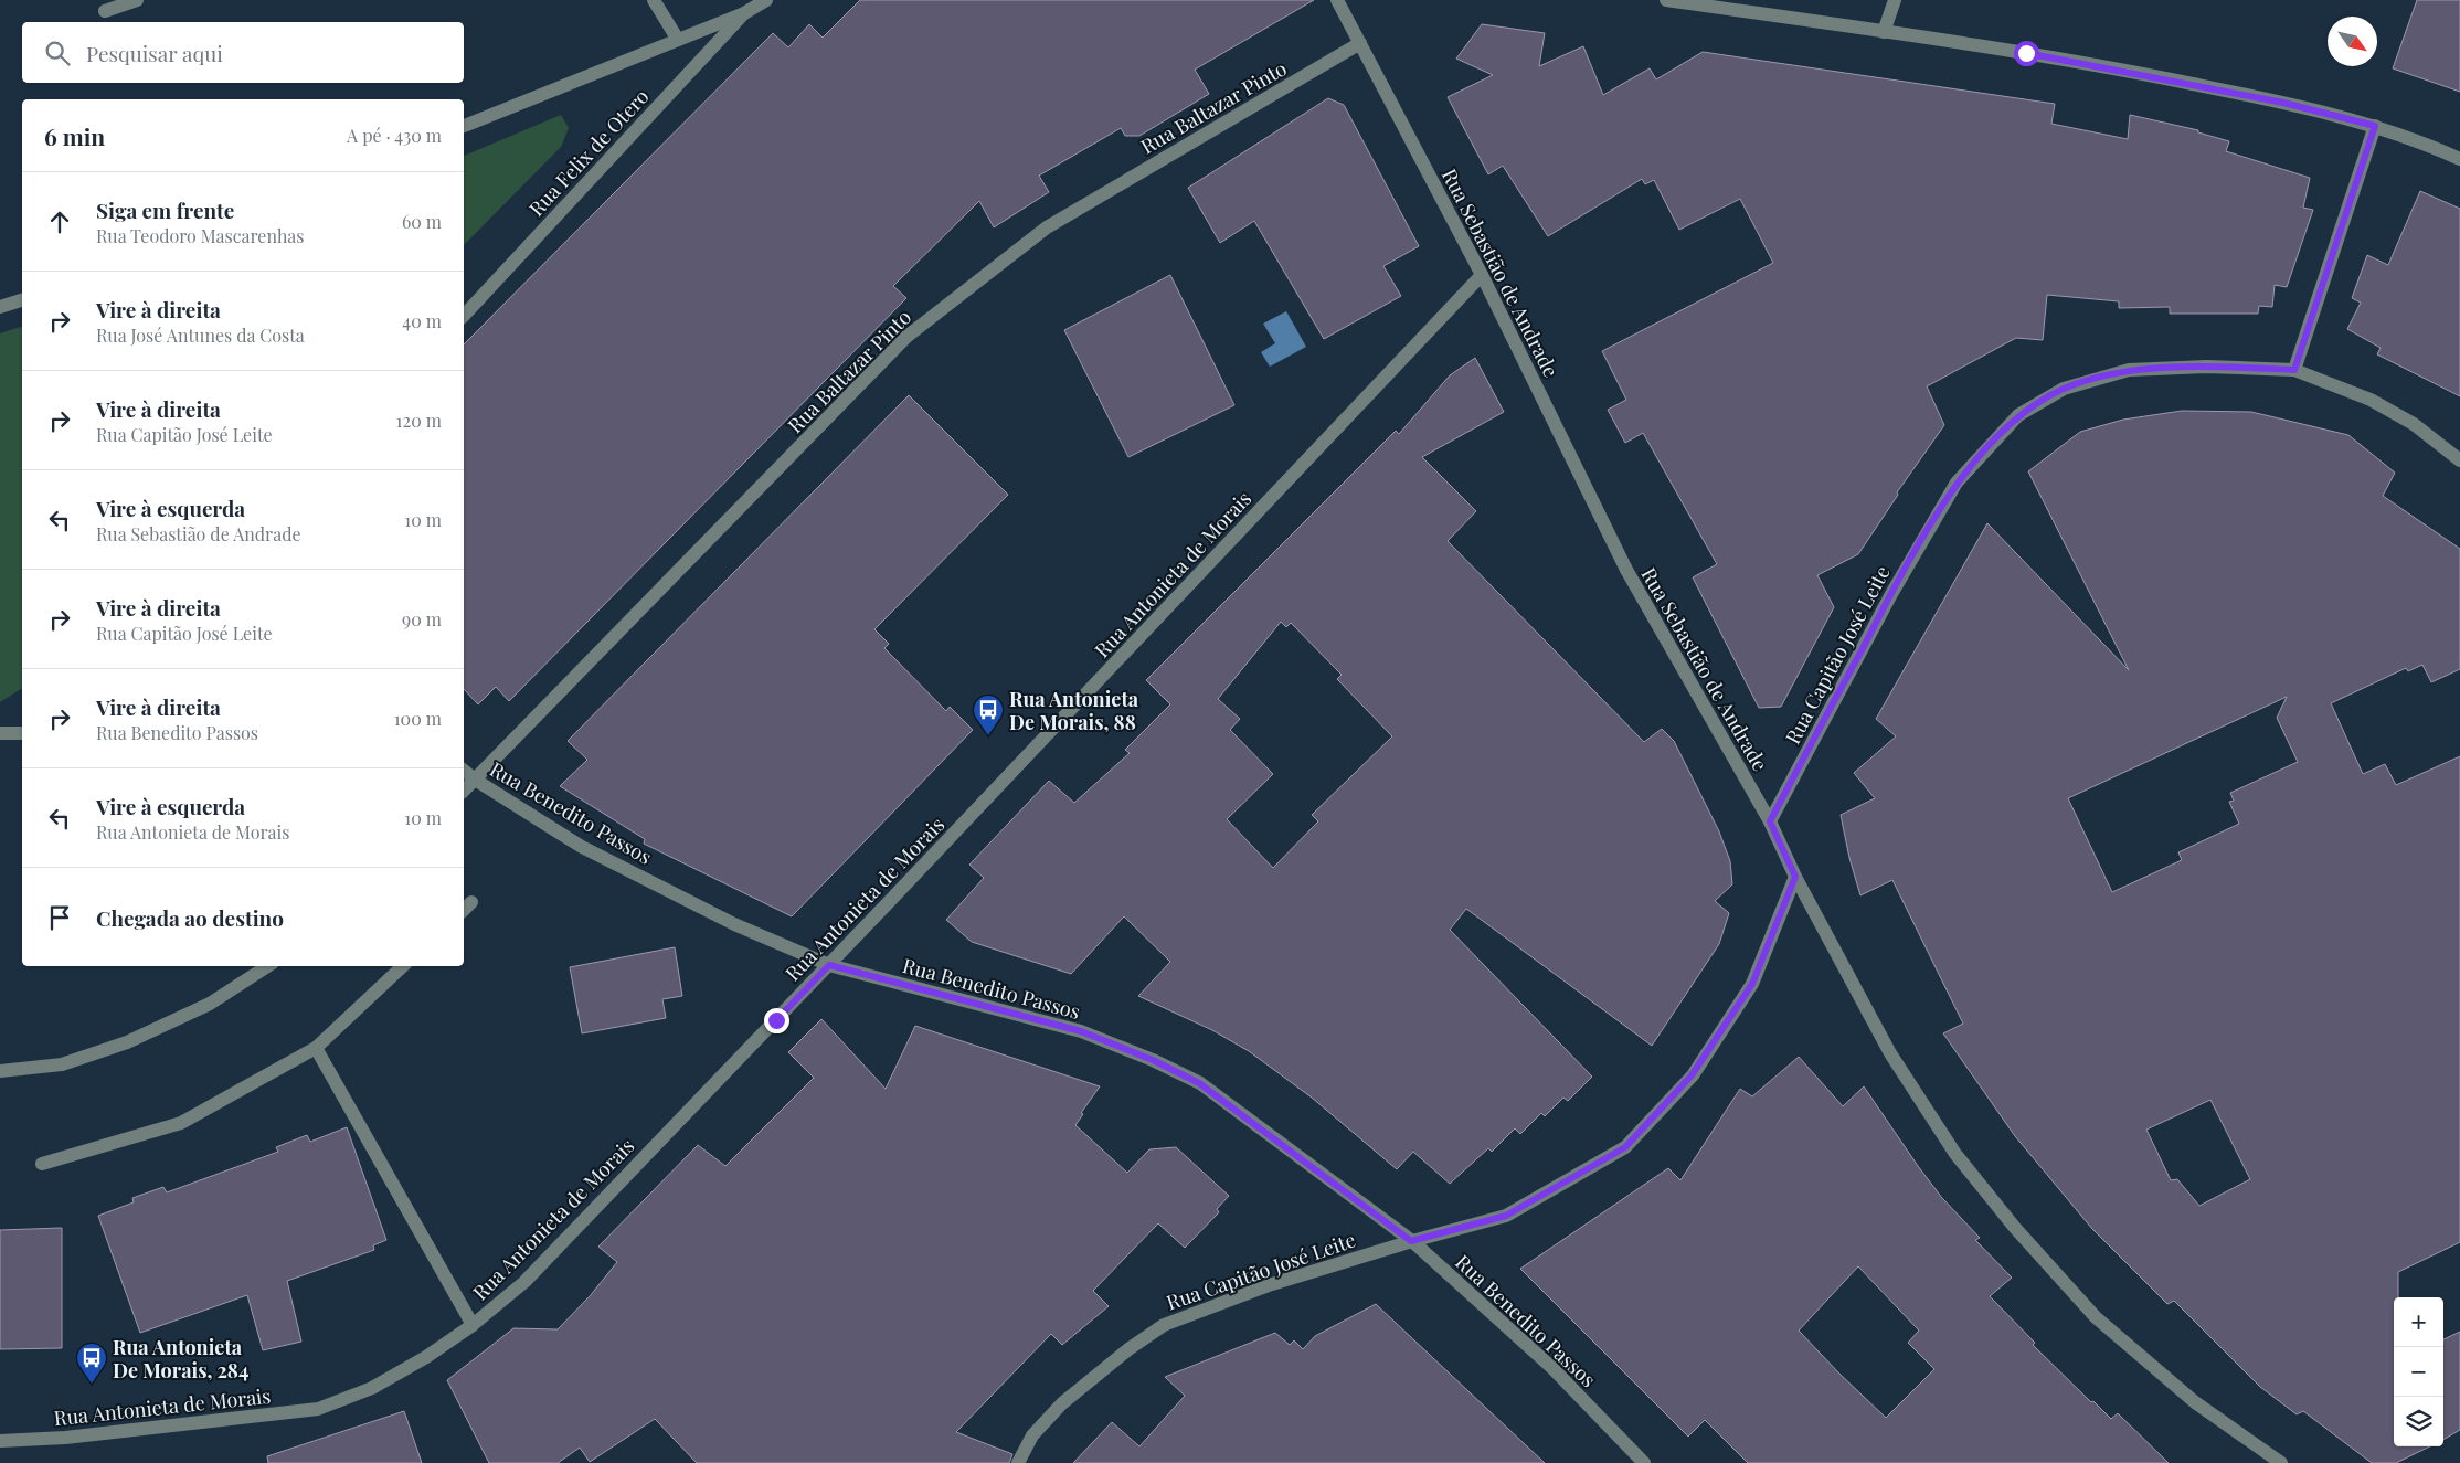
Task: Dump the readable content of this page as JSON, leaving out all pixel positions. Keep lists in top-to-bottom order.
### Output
{
  "streets": {
    "street": [
      "Rua Baltazar Pinto",
      "Rua Felix de Otero",
      "Rua Sebastião de Andrade",
      "Rua Antonieta de Morais",
      "Rua Capitão José Leite",
      "Rua Benedito Passos"
    ]
  },
  "crossings": [
    ["Rua Baltazar Pinto", "Rua Sebastião de Andrade"],
    ["Rua Baltazar Pinto", "Rua Benedito Passos"],
    ["Rua Sebastião de Andrade", "Rua Antonieta de Morais"],
    ["Rua Sebastião de Andrade", "Rua Capitão José Leite"],
    ["Rua Antonieta de Morais", "Rua Benedito Passos"],
    ["Rua Capitão José Leite", "Rua Benedito Passos"]
  ],
  "places": {
    "bus stop": ["Rua Antonieta De Morais, 88", "Rua Antonieta De Morais, 284"]
  },
  "north": "bottom right",
  "page": {
    "search": "Pesquisar aqui",
    "heading": ["6 min", "A pé · 430 m"],
    "list": [
      ["Siga em frente", "Rua Teodoro Mascarenhas", "60 m"],
      ["Vire à direita", "Rua José Antunes da Costa", "40 m"],
      ["Vire à direita", "Rua Capitão José Leite", "120 m"],
      ["Vire à esquerda", "Rua Sebastião de Andrade", "10 m"],
      ["Vire à direita", "Rua Capitão José Leite", "90 m"],
      ["Vire à direita", "Rua Benedito Passos", "100 m"],
      ["Vire à esquerda", "Rua Antonieta de Morais", "10 m"],
      "Chegada ao destino"
    ],
    "map_buttons": ["+", "−"]
  }
}
